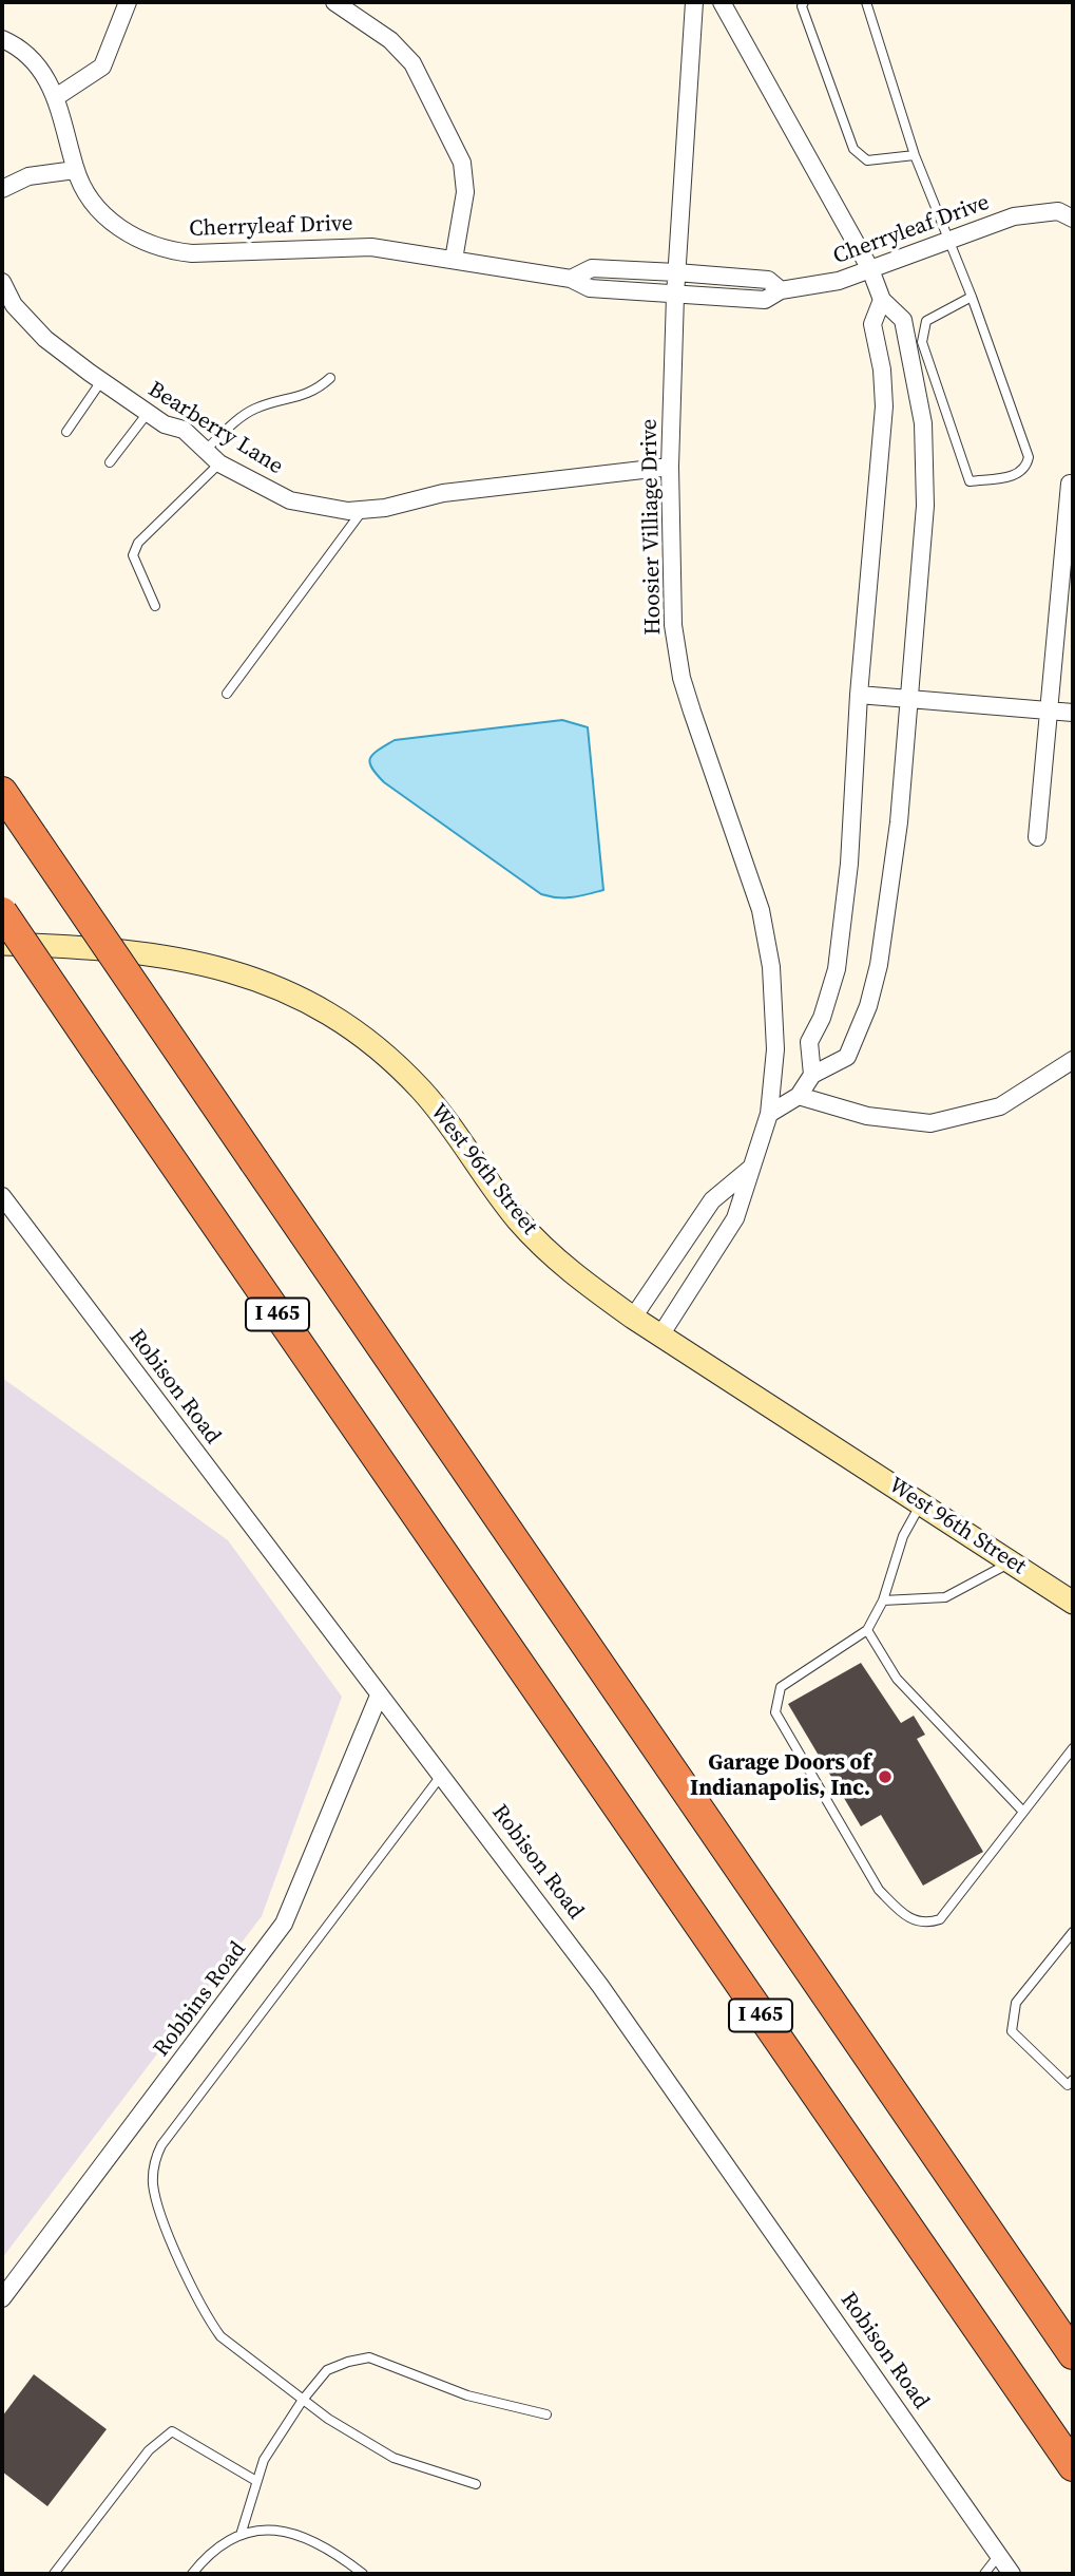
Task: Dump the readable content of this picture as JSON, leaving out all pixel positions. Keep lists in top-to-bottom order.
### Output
{
  "streets": {
    "highway": ["I 465"],
    "street": [
      "Cherryleaf Drive",
      "Bearberry Lane",
      "Hoosier Villiage Drive",
      "West 96th Street",
      "Robison Road",
      "Robbins Road"
    ]
  },
  "crossings": [
    ["Cherryleaf Drive", "Hoosier Villiage Drive"],
    ["Bearberry Lane", "Hoosier Villiage Drive"],
    ["Hoosier Villiage Drive", "West 96th Street"],
    ["Robison Road", "Robbins Road"]
  ],
  "places": ["Garage Doors of Indianapolis, Inc."]
}
